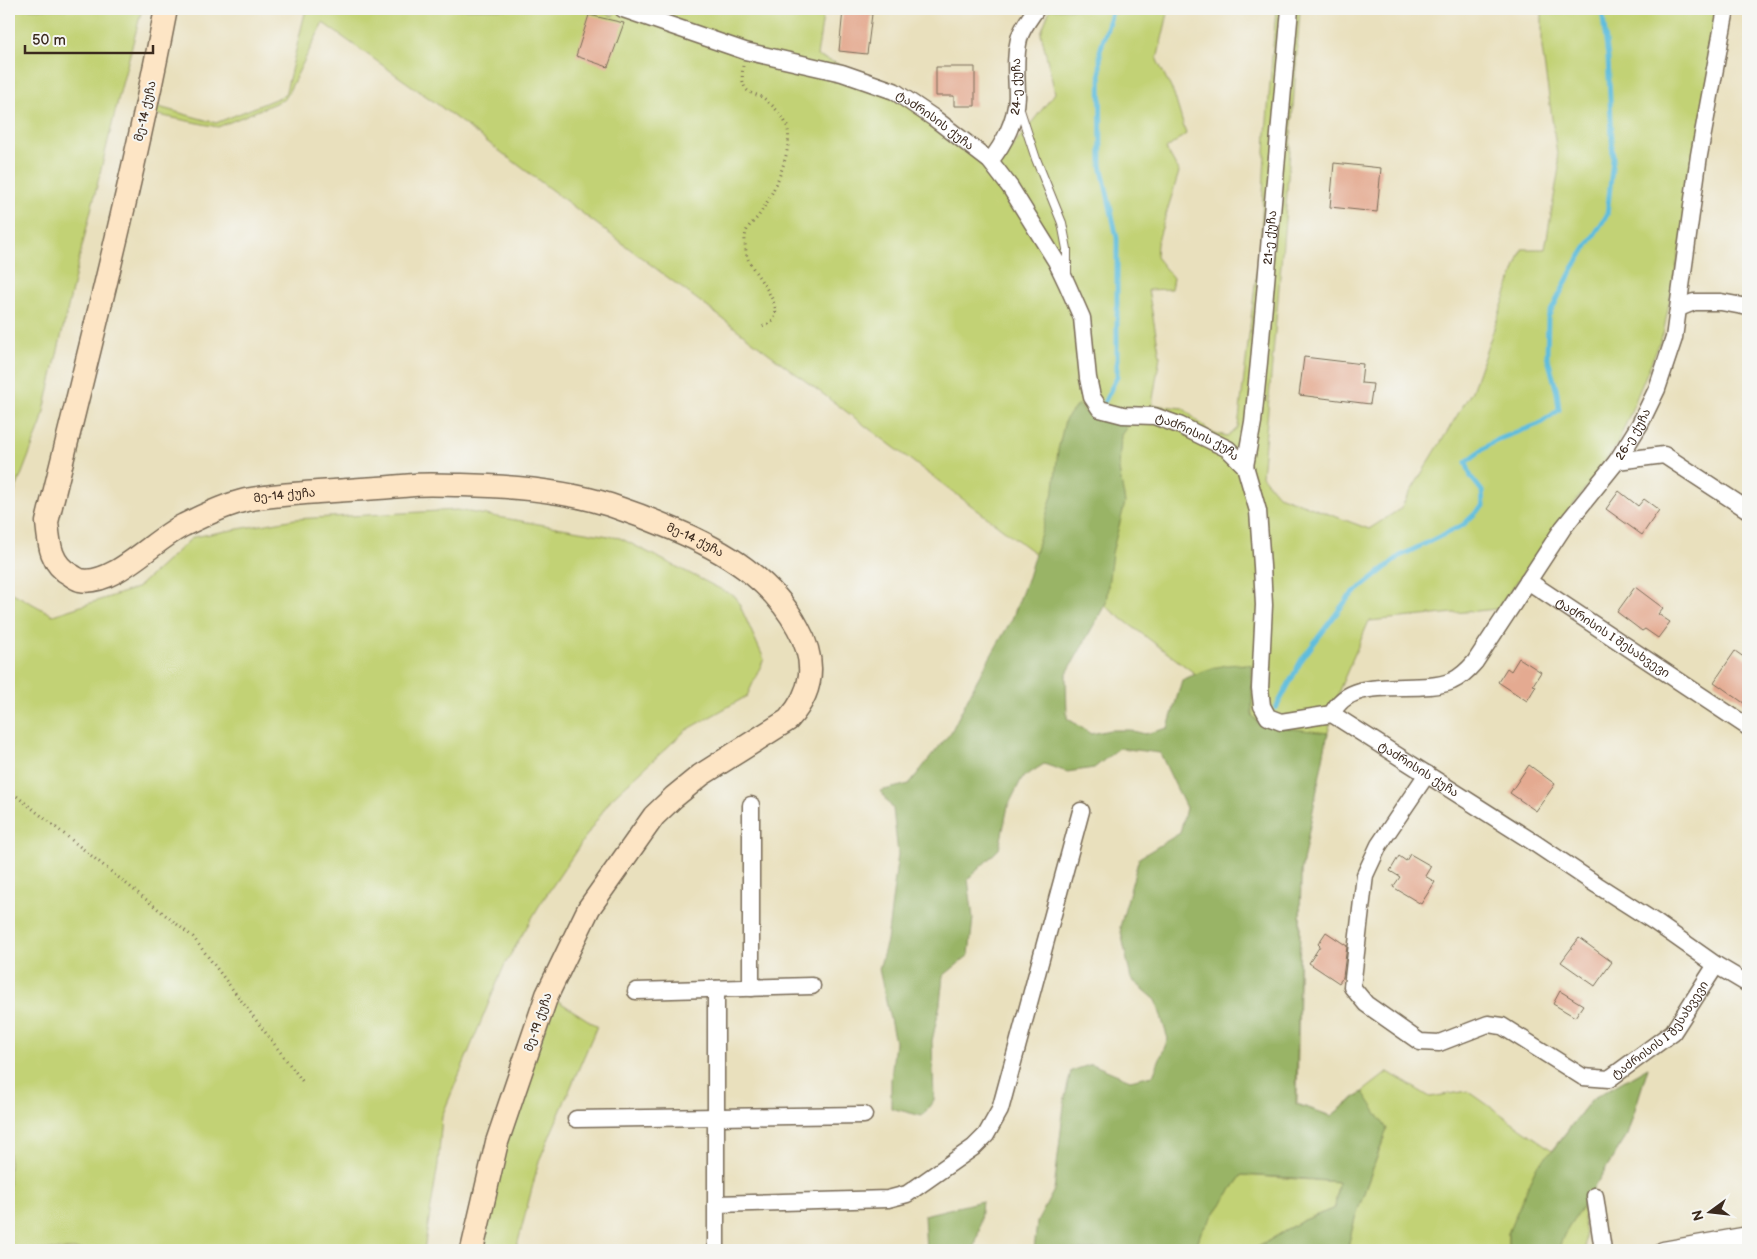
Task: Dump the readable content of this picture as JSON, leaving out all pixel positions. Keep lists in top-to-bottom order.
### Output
{
  "streets": {
    "street": [
      "24-ე ქუჩა",
      "მე-14 ქუჩა",
      "ტაძრისის ქუჩა",
      "21-ე ქუჩა",
      "26-ე ქუჩა",
      "ტაძრისის I შესახვევი",
      "მე-19 ქუჩა"
    ]
  },
  "crossings": [
    ["24-ე ქუჩა", "ტაძრისის ქუჩა"],
    ["მე-14 ქუჩა", "მე-19 ქუჩა"],
    ["ტაძრისის ქუჩა", "21-ე ქუჩა"],
    ["ტაძრისის ქუჩა", "26-ე ქუჩა"],
    ["ტაძრისის ქუჩა", "ტაძრისის I შესახვევი"],
    ["26-ე ქუჩა", "ტაძრისის I შესახვევი"]
  ],
  "scale_bar": "50 m",
  "north": "left"
}
